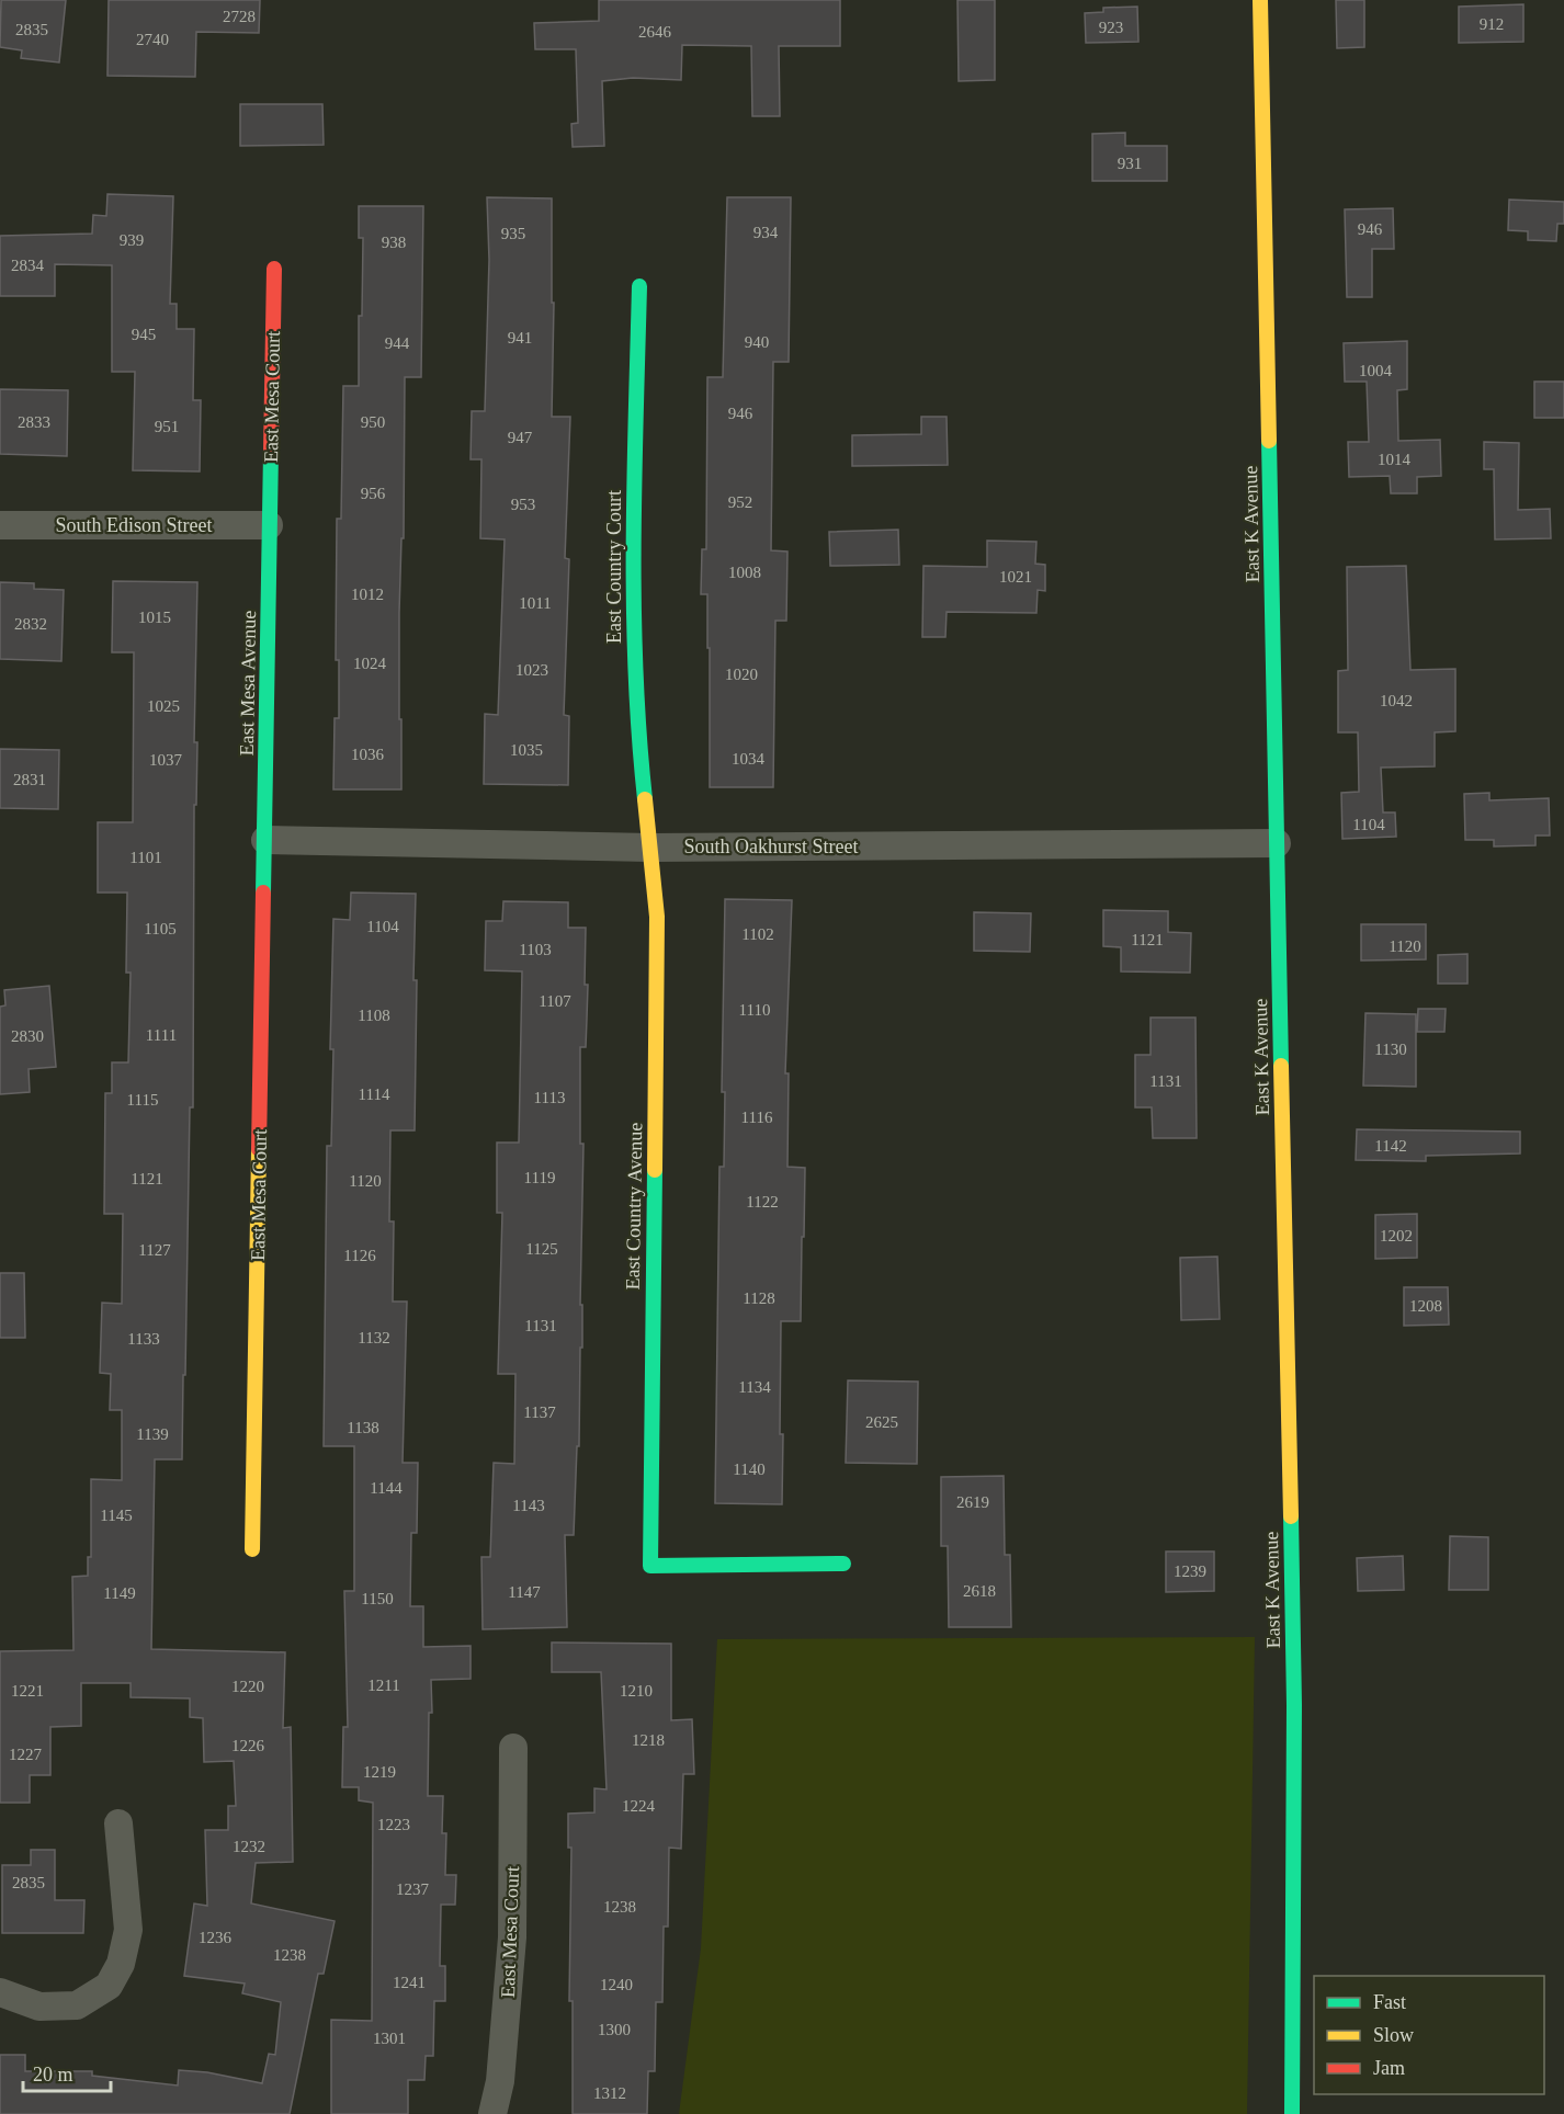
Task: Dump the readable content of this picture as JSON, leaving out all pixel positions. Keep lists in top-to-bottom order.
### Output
{
  "streets": {
    "street": [
      "East Mesa Court",
      "East K Avenue",
      "South Edison Street",
      "East Country Court",
      "East Mesa Avenue",
      "South Oakhurst Street",
      "East Country Avenue"
    ]
  },
  "crossings": [
    ["East Mesa Court", "South Edison Street"],
    ["East Mesa Court", "East Mesa Avenue"],
    ["East Mesa Court", "South Oakhurst Street"],
    ["East K Avenue", "South Oakhurst Street"],
    ["South Edison Street", "East Mesa Avenue"],
    ["East Country Court", "South Oakhurst Street"],
    ["East Country Court", "East Country Avenue"],
    ["East Mesa Avenue", "South Oakhurst Street"],
    ["South Oakhurst Street", "East Country Avenue"]
  ],
  "house_numbers": [
    "2728",
    "912",
    "923",
    "2835",
    "2646",
    "2740",
    "931",
    "946",
    "934",
    "935",
    "939",
    "938",
    "2834",
    "945",
    "941",
    "940",
    "944",
    "1004",
    "946",
    "2833",
    "950",
    "951",
    "947",
    "1014",
    "956",
    "952",
    "953",
    "1008",
    "1021",
    "1012",
    "1011",
    "1015",
    "2832",
    "1024",
    "1023",
    "1020",
    "1042",
    "1025",
    "1035",
    "1036",
    "1034",
    "1037",
    "2831",
    "1104",
    "1101",
    "1104",
    "1105",
    "1102",
    "1121",
    "1120",
    "1103",
    "1107",
    "1110",
    "1108",
    "1111",
    "2830",
    "1130",
    "1131",
    "1114",
    "1113",
    "1115",
    "1116",
    "1142",
    "1119",
    "1121",
    "1120",
    "1122",
    "1202",
    "1125",
    "1127",
    "1126",
    "1128",
    "1208",
    "1131",
    "1132",
    "1133",
    "1134",
    "1137",
    "2625",
    "1138",
    "1139",
    "1140",
    "1144",
    "2619",
    "1143",
    "1145",
    "1239",
    "2618",
    "1147",
    "1149",
    "1150",
    "1211",
    "1220",
    "1221",
    "1210",
    "1218",
    "1226",
    "1227",
    "1219",
    "1224",
    "1223",
    "1232",
    "2835",
    "1237",
    "1238",
    "1236",
    "1238",
    "1241",
    "1240",
    "1300",
    "1301",
    "1312"
  ],
  "legend": ["Fast", "Slow", "Jam"],
  "scale_bar": "20 m"
}
